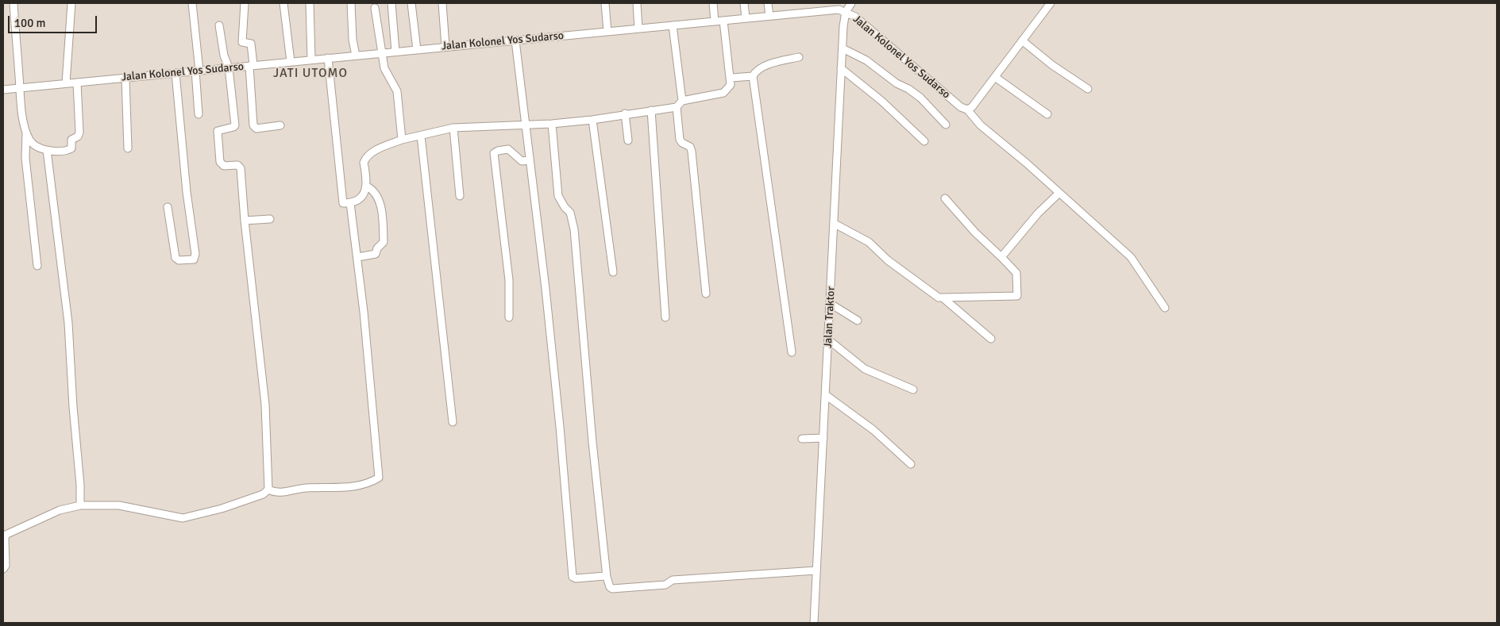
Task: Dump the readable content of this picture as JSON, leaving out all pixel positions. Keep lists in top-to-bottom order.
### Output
{
  "streets": {
    "street": ["Jalan Kolonel Yos Sudarso", "Jalan Traktor"]
  },
  "crossings": [
    ["Jalan Kolonel Yos Sudarso", "Jalan Traktor"]
  ],
  "districts": ["JATI UTOMO"],
  "scale_bar": "100 m"
}
